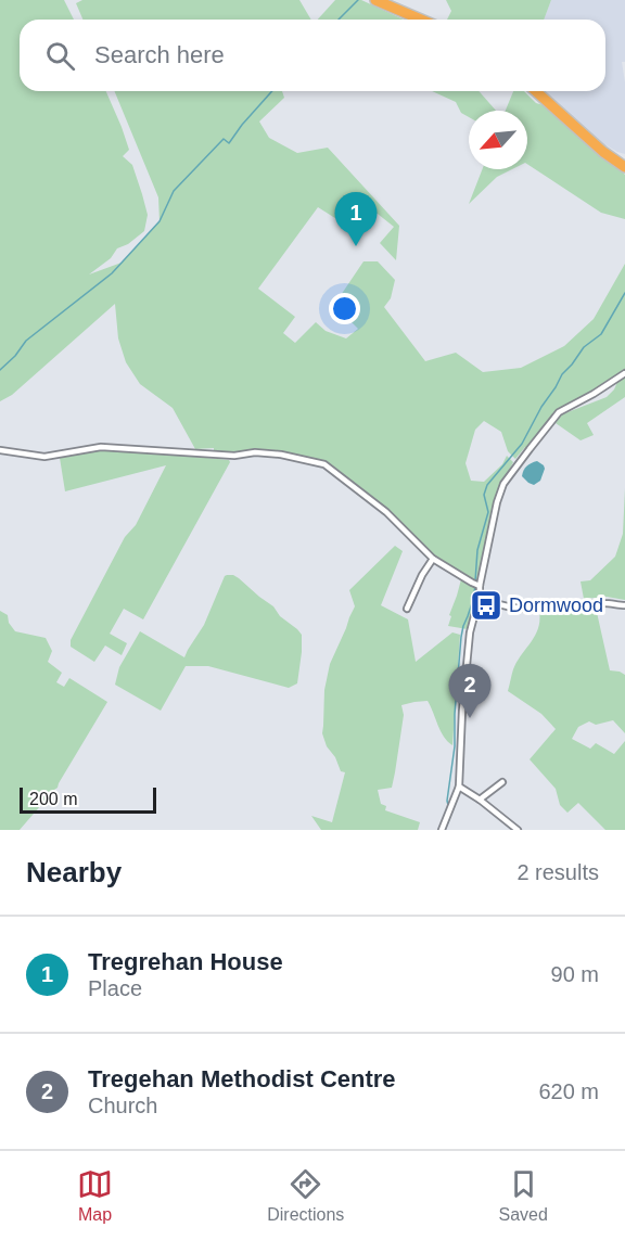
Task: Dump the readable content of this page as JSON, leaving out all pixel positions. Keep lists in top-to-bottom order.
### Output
{
  "places": {
    "bus stop": ["Dormwood"]
  },
  "scale_bar": "200 m",
  "north": "bottom left",
  "page": {
    "search": "Search here",
    "pins": ["1", "2"],
    "scale": "200 m",
    "heading": ["Nearby", "2 results"],
    "list": [
      {
        "mark": "1",
        "name": "Tregrehan House",
        "note": "Place",
        "value": "90 m"
      },
      {
        "mark": "2",
        "name": "Tregehan Methodist Centre",
        "note": "Church",
        "value": "620 m"
      }
    ],
    "nav": ["Map", "Directions", "Saved"]
  }
}
